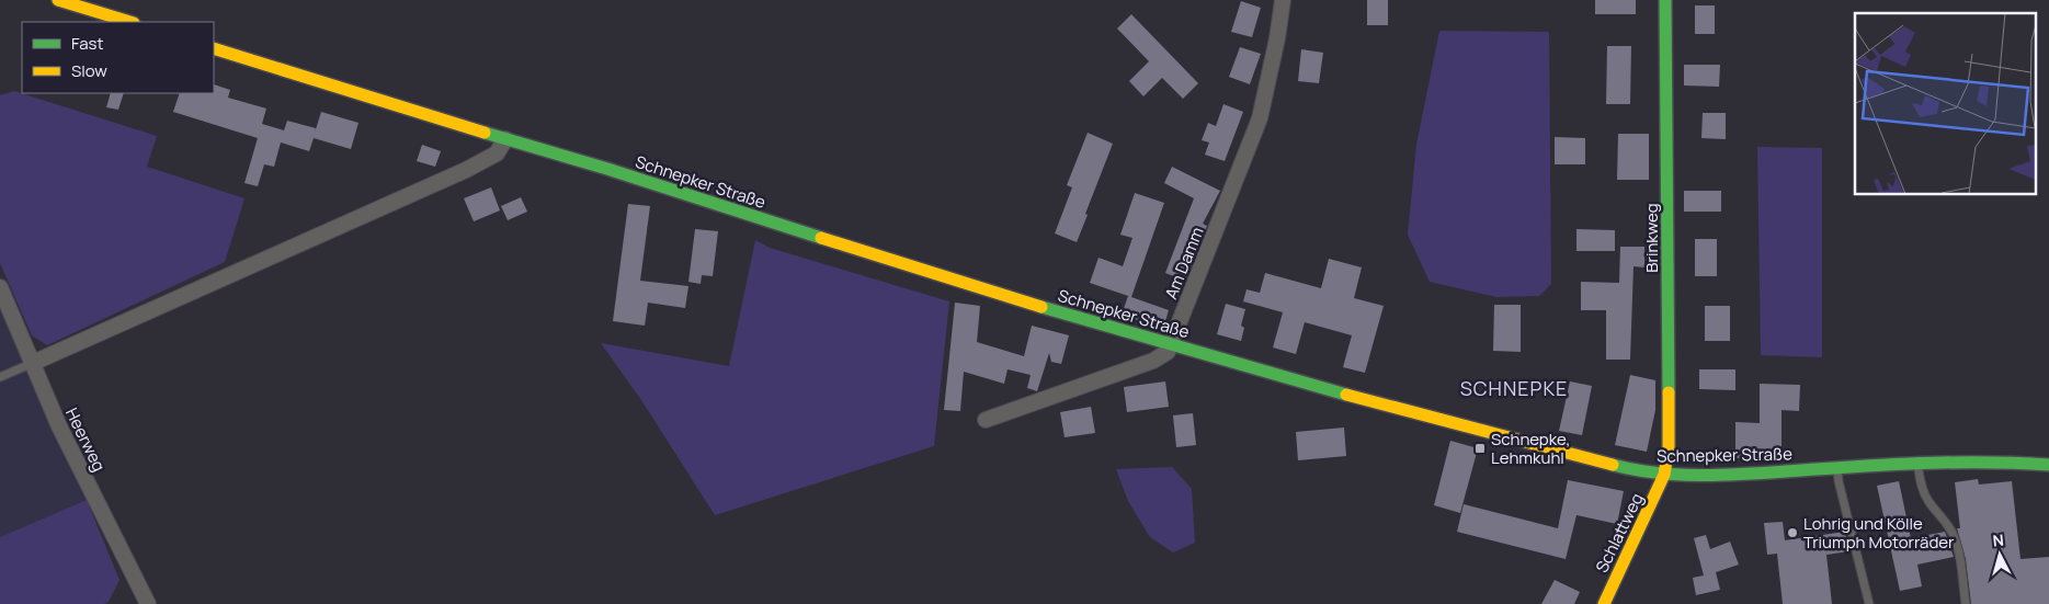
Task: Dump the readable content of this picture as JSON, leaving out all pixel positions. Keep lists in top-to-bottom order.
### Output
{
  "streets": {
    "main road": ["Schnepker Straße", "Brinkweg", "Schlattweg"],
    "street": ["Am Damm", "Heerweg"]
  },
  "crossings": [
    ["Schnepker Straße", "Brinkweg"],
    ["Schnepker Straße", "Am Damm"],
    ["Schnepker Straße", "Schlattweg"],
    ["Brinkweg", "Schlattweg"]
  ],
  "districts": ["SCHNEPKE"],
  "places": {
    "transit": ["Schnepke, Lehmkuhl"],
    "other": ["Lohrig und Kölle Triumph Motorräder"]
  },
  "legend": ["Fast", "Slow"],
  "north": "top"
}
